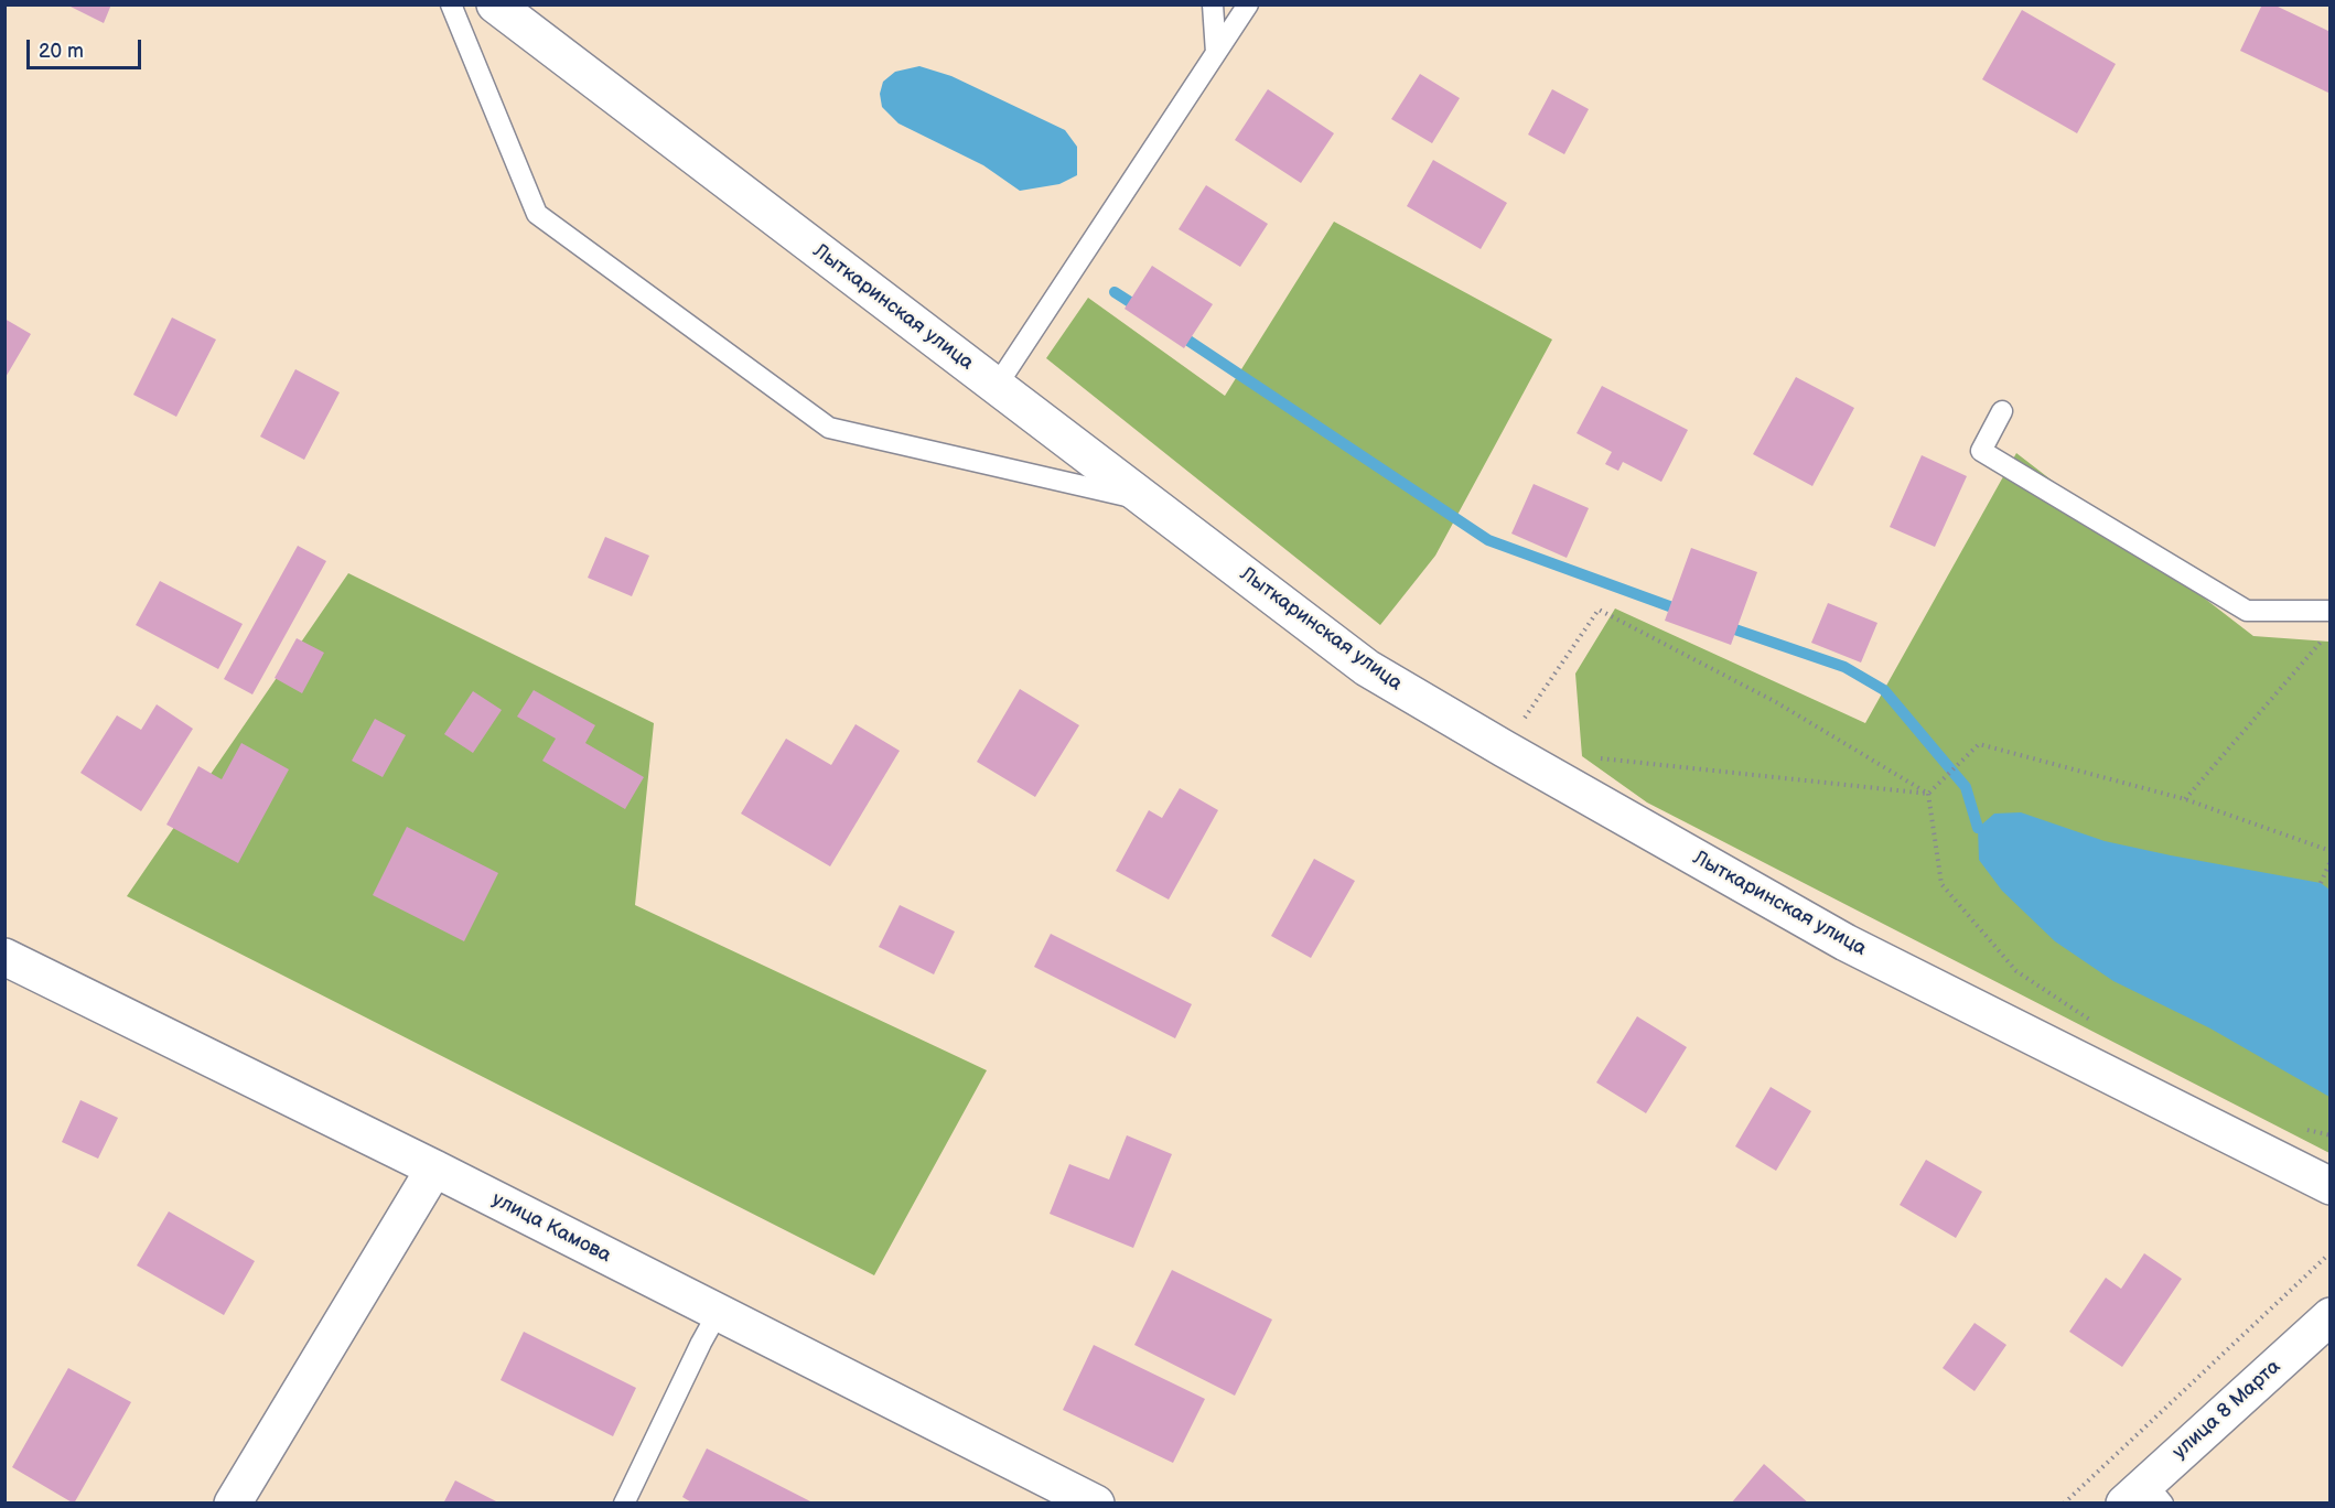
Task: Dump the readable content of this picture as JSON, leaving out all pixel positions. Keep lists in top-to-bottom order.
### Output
{
  "streets": {
    "street": ["Лыткаринская улица", "улица Камова", "улица 8 Марта"]
  },
  "scale_bar": "20 m"
}
